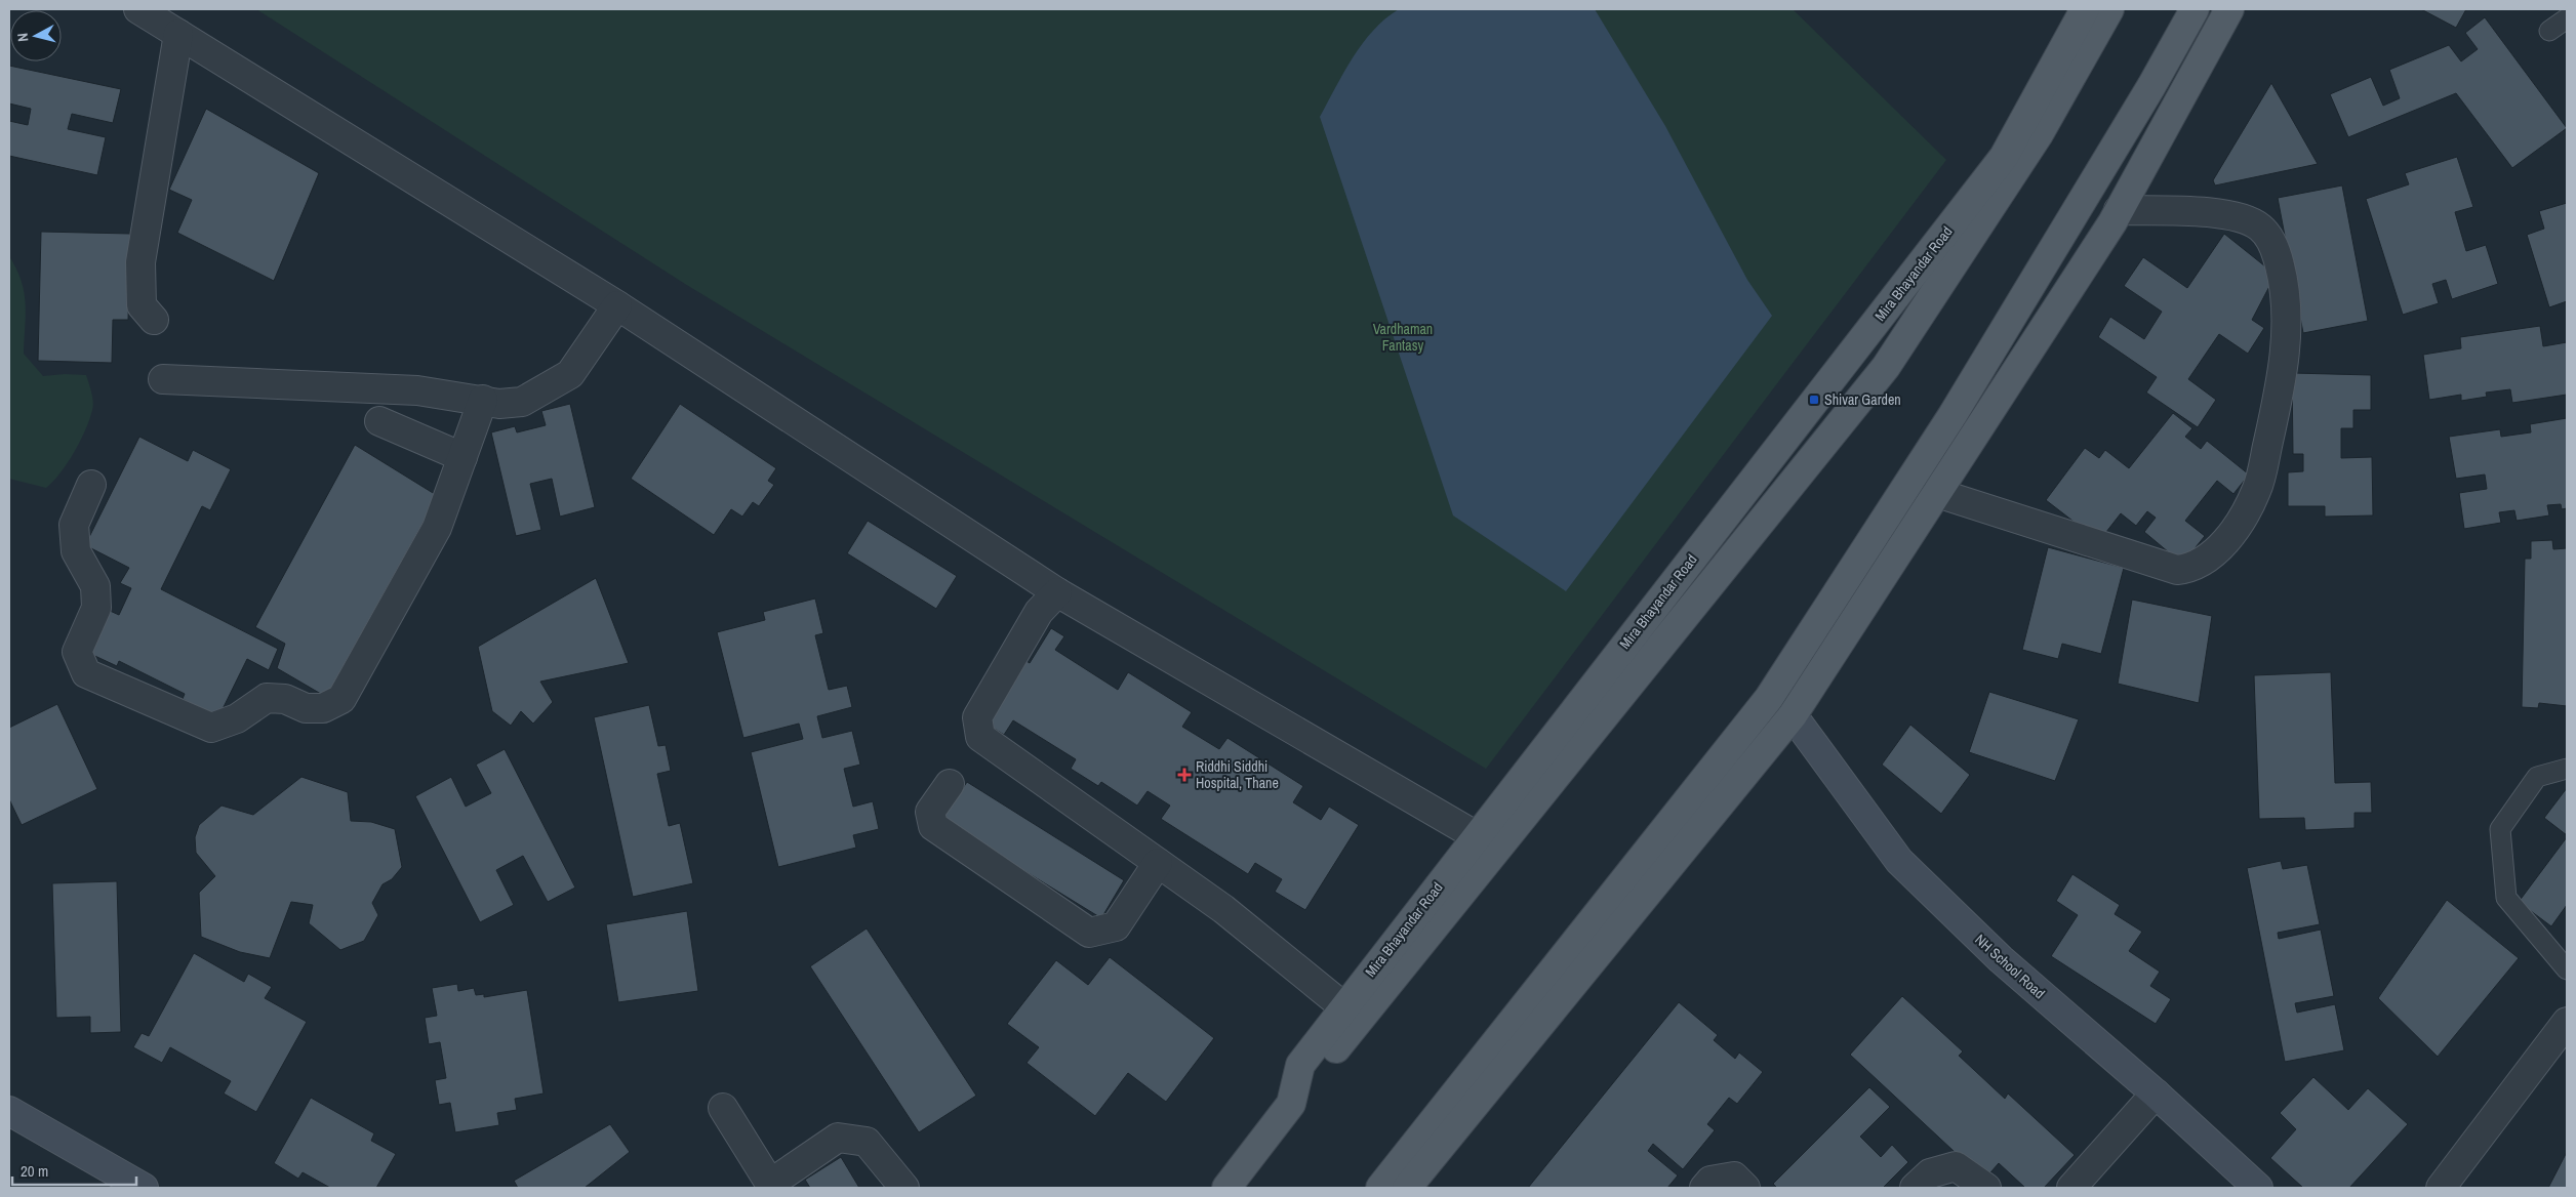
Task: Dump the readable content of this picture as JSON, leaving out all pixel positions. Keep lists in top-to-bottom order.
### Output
{
  "streets": {
    "main road": ["Mira Bhayandar Road"],
    "street": ["NH School Road"]
  },
  "parks": ["Vardhaman Fantasy"],
  "places": {
    "transit": ["Shivar Garden"],
    "health": ["Riddhi Siddhi Hospital, Thane"]
  },
  "scale_bar": "20 m",
  "north": "left"
}
